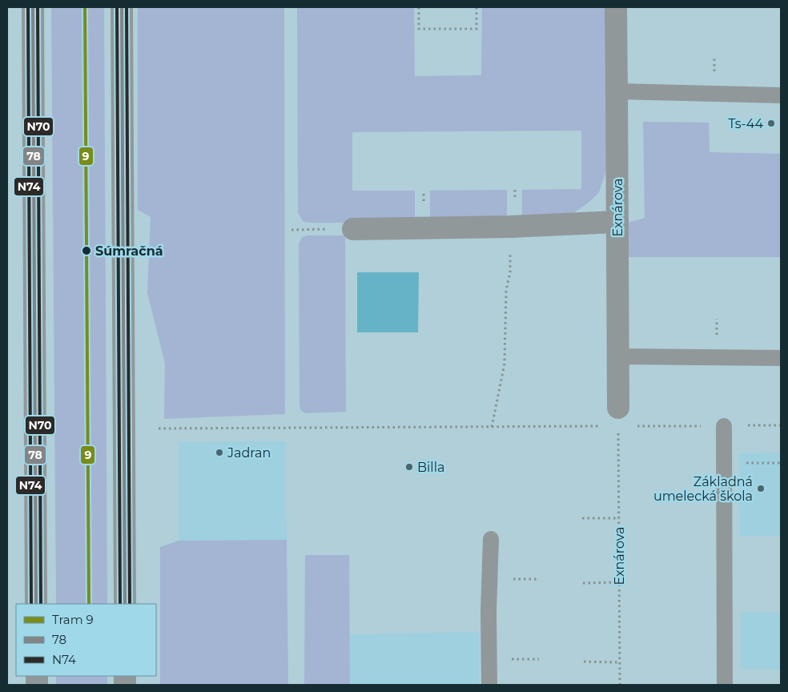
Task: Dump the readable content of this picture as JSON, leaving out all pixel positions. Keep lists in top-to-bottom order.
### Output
{
  "streets": {
    "street": ["Exnárova"]
  },
  "places": [
    "Ts-44",
    "Súmračná",
    "Jadran",
    "Billa",
    "Základná umelecká škola"
  ],
  "lines": [
    "tram line 9",
    "transit line 78",
    "transit line N74",
    "transit line N70"
  ],
  "legend": ["Tram 9", "78", "N74"]
}
